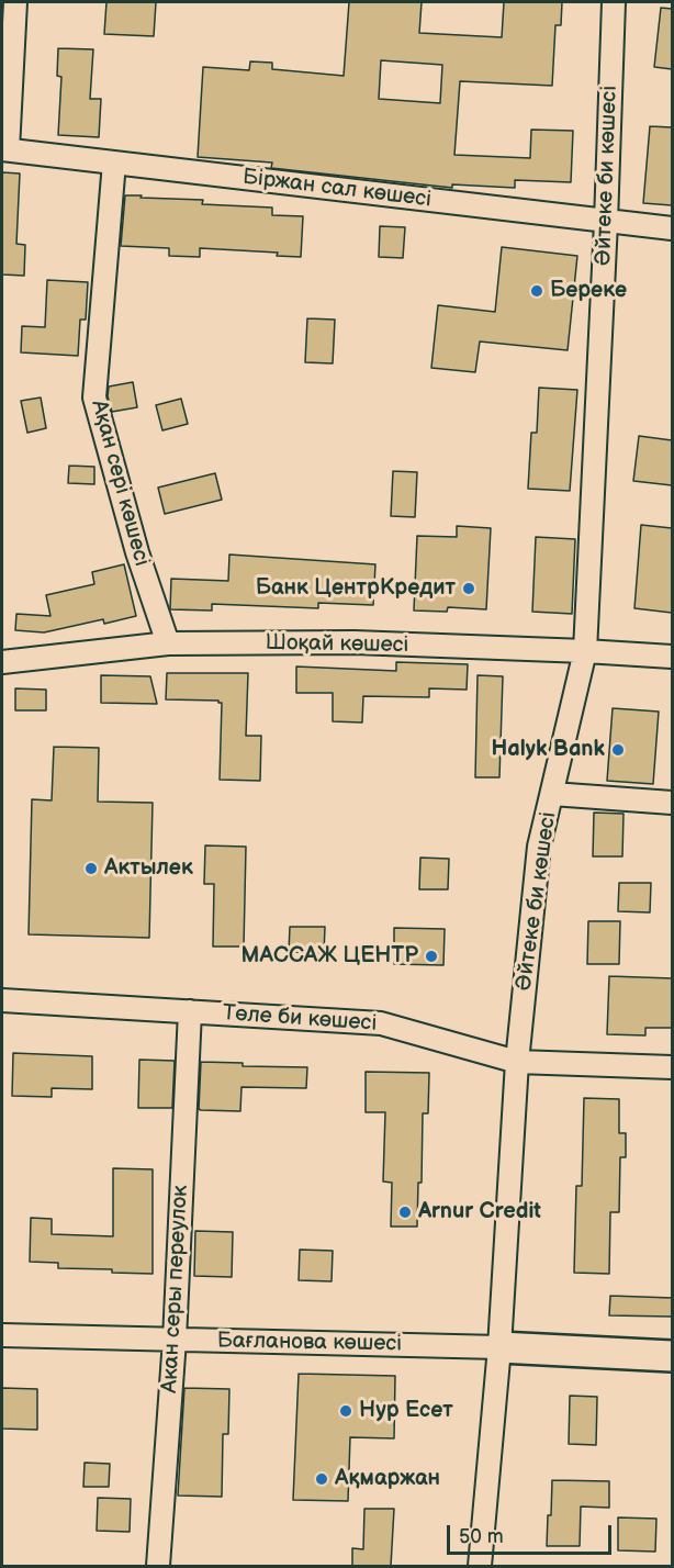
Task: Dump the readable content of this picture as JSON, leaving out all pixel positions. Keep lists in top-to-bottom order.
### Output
{
  "streets": {
    "street": [
      "Әйтеке би көшесі",
      "Біржан сал көшесі",
      "Ақан сері көшесі",
      "Шоқай көшесі",
      "Төле би көшесі",
      "Акан серы переулок",
      "Бағланова көшесі"
    ]
  },
  "crossings": [
    ["Әйтеке би көшесі", "Біржан сал көшесі"],
    ["Әйтеке би көшесі", "Шоқай көшесі"],
    ["Әйтеке би көшесі", "Төле би көшесі"],
    ["Әйтеке би көшесі", "Бағланова көшесі"],
    ["Біржан сал көшесі", "Ақан сері көшесі"],
    ["Ақан сері көшесі", "Шоқай көшесі"],
    ["Төле би көшесі", "Акан серы переулок"],
    ["Акан серы переулок", "Бағланова көшесі"]
  ],
  "places": [
    "Береке",
    "Банк ЦентрКредит",
    "Halyk Bank",
    "Актылек",
    "МАССАЖ ЦЕНТР",
    "Arnur Credit",
    "Нур Есет",
    "Ақмаржан"
  ],
  "scale_bar": "50 m"
}
